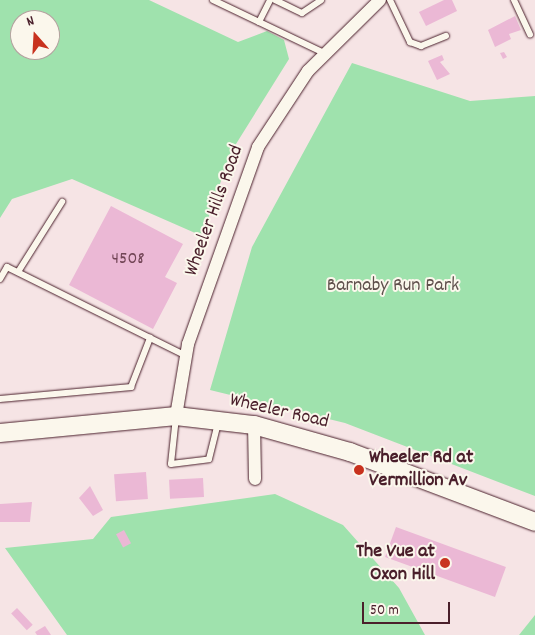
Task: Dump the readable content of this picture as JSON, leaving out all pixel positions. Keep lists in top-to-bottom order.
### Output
{
  "streets": {
    "main road": ["Wheeler Road"],
    "street": ["Wheeler Hills Road"]
  },
  "crossings": [
    ["Wheeler Hills Road", "Wheeler Road"]
  ],
  "parks": ["Barnaby Run Park"],
  "places": ["Wheeler Rd at Vermillion Av", "The Vue at Oxon Hill"],
  "house_numbers": ["4508"],
  "scale_bar": "50 m",
  "north": "top"
}
